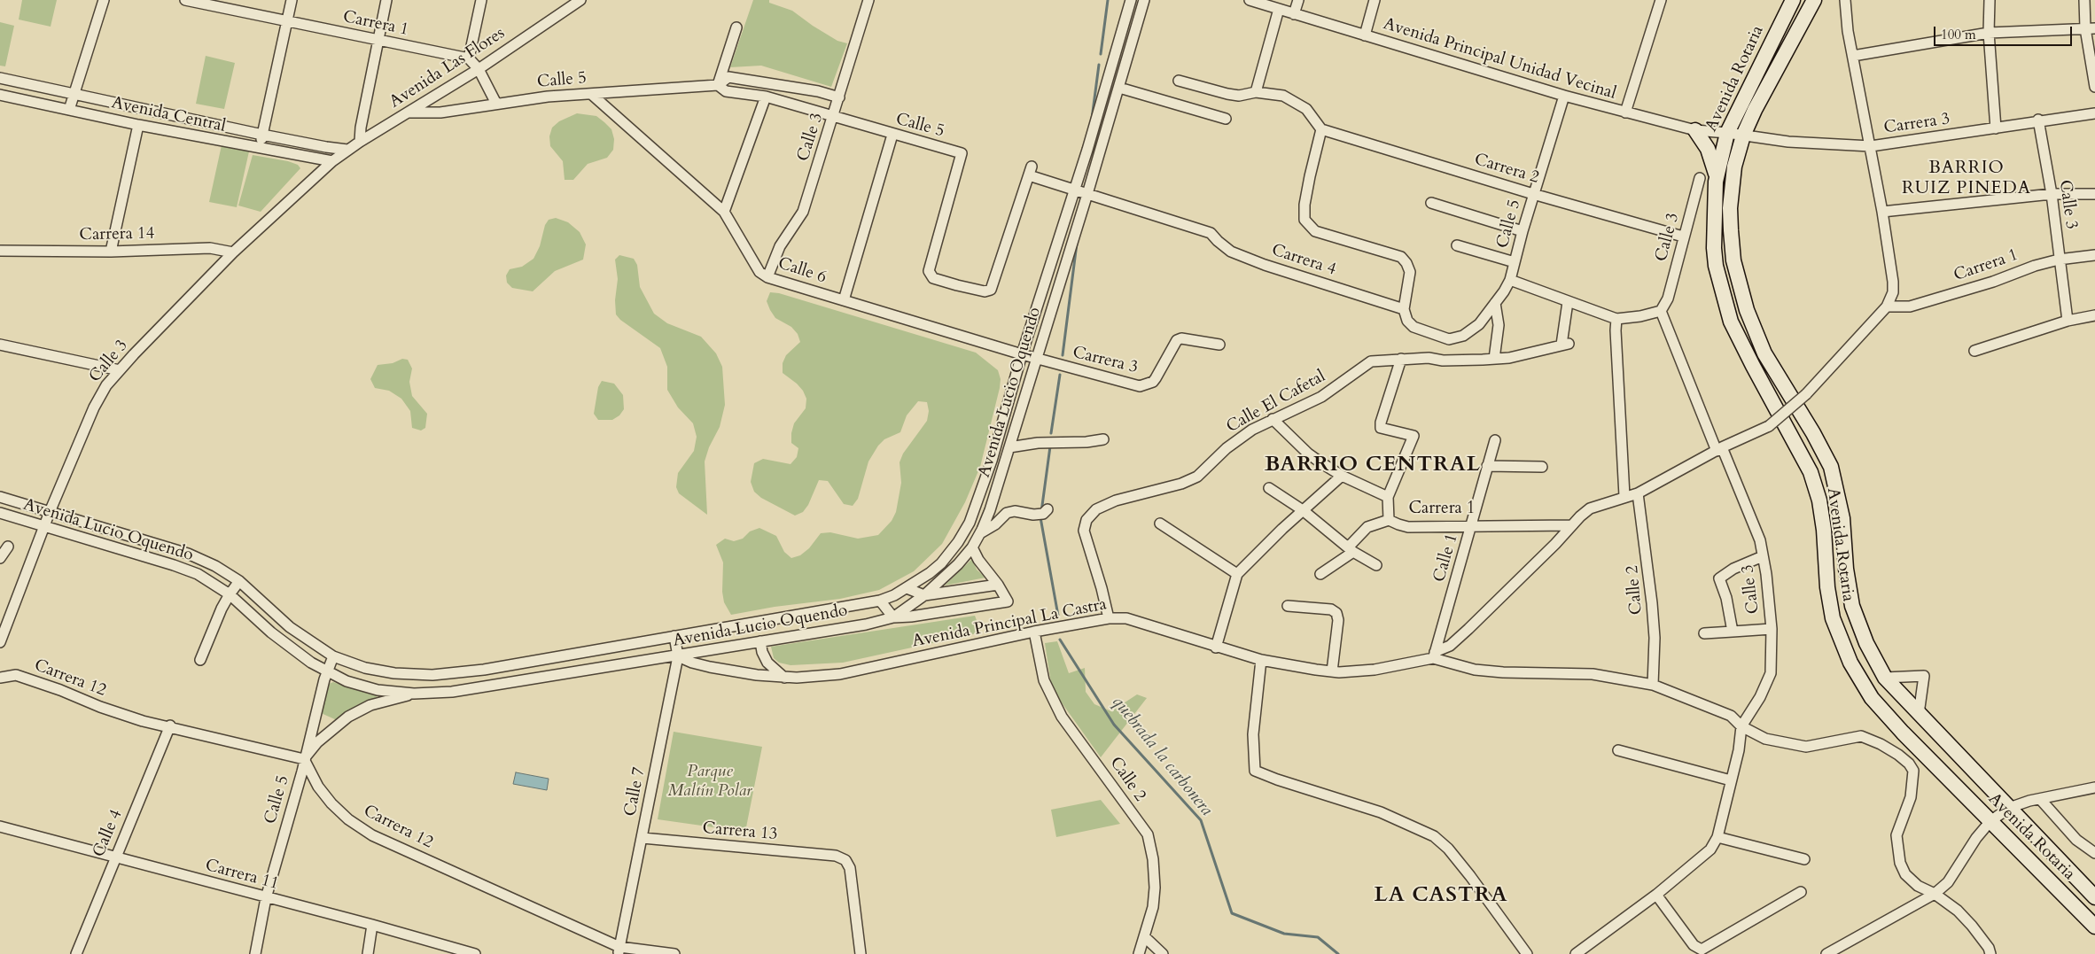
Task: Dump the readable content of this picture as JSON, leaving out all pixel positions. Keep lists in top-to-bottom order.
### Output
{
  "streets": {
    "main road": ["Avenida Rotaria"],
    "street": [
      "Carrera 1",
      "Avenida Principal Unidad Vecinal",
      "Avenida Las Flores",
      "Calle 5",
      "Avenida Central",
      "Carrera 3",
      "Calle 3",
      "Carrera 2",
      "Carrera 14",
      "Carrera 4",
      "Calle 6",
      "Avenida Lucio Oquendo",
      "Calle El Cafetal",
      "Calle 1",
      "Calle 2",
      "Avenida Principal La Castra",
      "Carrera 12",
      "Calle 7",
      "Carrera 13",
      "Calle 4",
      "Carrera 11"
    ]
  },
  "crossings": [
    ["Carrera 1", "Calle 3"],
    ["Carrera 1", "Calle El Cafetal"],
    ["Carrera 1", "Calle 1"],
    ["Avenida Principal Unidad Vecinal", "Avenida Rotaria"],
    ["Avenida Principal Unidad Vecinal", "Calle 5"],
    ["Avenida Principal Unidad Vecinal", "Carrera 3"],
    ["Avenida Las Flores", "Calle 5"],
    ["Avenida Las Flores", "Avenida Central"],
    ["Avenida Las Flores", "Calle 3"],
    ["Avenida Rotaria", "Carrera 3"],
    ["Calle 5", "Calle 3"],
    ["Calle 5", "Carrera 2"],
    ["Calle 5", "Calle 6"],
    ["Calle 5", "Avenida Lucio Oquendo"],
    ["Calle 5", "Carrera 12"],
    ["Calle 5", "Carrera 11"],
    ["Avenida Central", "Calle 3"],
    ["Carrera 3", "Calle 3"],
    ["Carrera 3", "Avenida Lucio Oquendo"],
    ["Calle 3", "Carrera 2"],
    ["Calle 3", "Carrera 14"],
    ["Calle 3", "Calle 6"],
    ["Calle 3", "Avenida Lucio Oquendo"],
    ["Calle 3", "Avenida Principal La Castra"],
    ["Carrera 4", "Avenida Lucio Oquendo"],
    ["Calle 6", "Avenida Lucio Oquendo"],
    ["Avenida Lucio Oquendo", "Avenida Principal La Castra"],
    ["Avenida Lucio Oquendo", "Calle 7"],
    ["Calle El Cafetal", "Avenida Principal La Castra"],
    ["Calle 1", "Avenida Principal La Castra"],
    ["Calle 2", "Avenida Principal La Castra"],
    ["Avenida Principal La Castra", "Calle 7"],
    ["Carrera 12", "Calle 7"],
    ["Carrera 12", "Calle 4"],
    ["Calle 7", "Carrera 13"],
    ["Calle 4", "Carrera 11"]
  ],
  "districts": ["BARRIO RUIZ PINEDA", "BARRIO CENTRAL", "LA CASTRA"],
  "water": ["quebrada la carbonera"],
  "parks": ["Parque Maltín Polar"],
  "scale_bar": "100 m"
}
